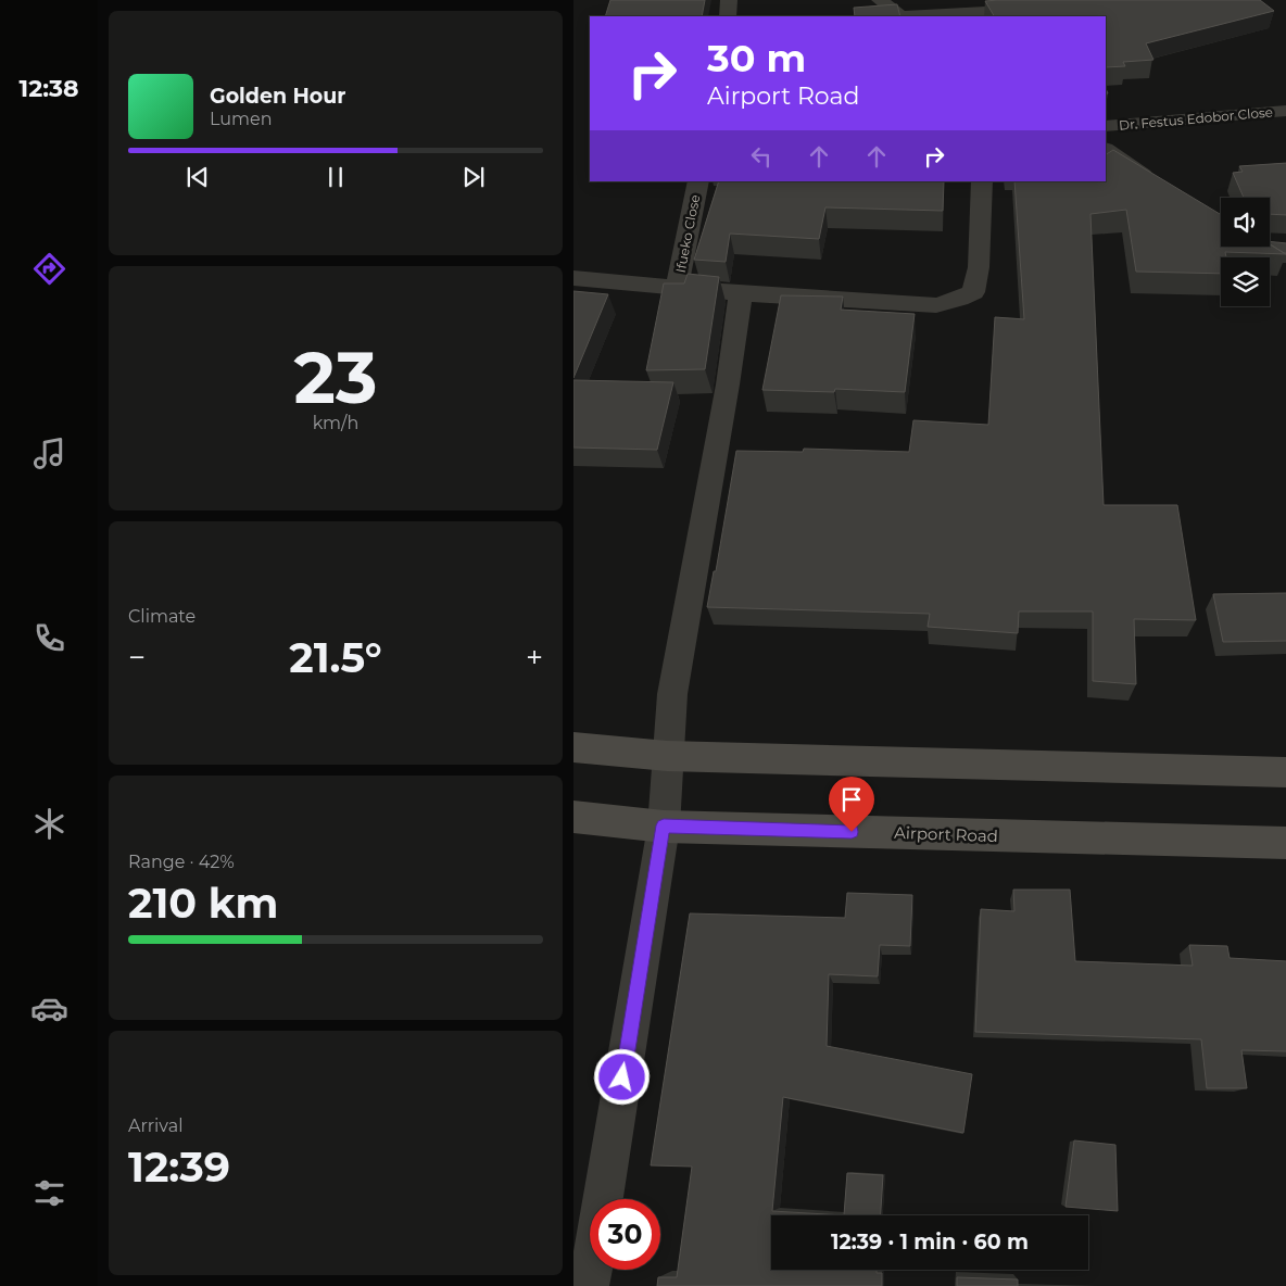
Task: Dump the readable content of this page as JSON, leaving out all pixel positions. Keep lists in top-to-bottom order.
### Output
{
  "streets": {
    "main road": ["Airport Road"],
    "street": ["Dr. Festus Edobor Close", "Ifueko Close"]
  },
  "page": {
    "tabs": "12:38",
    "turn": ["30 m", "Airport Road"],
    "song": ["Golden Hour", "Lumen"],
    "tile": [
      ["23", "km/h"],
      "Climate",
      ["Range · 42%", "210 km"],
      ["Arrival", "12:39"]
    ],
    "heat": ["−", "21.5°", "+"],
    "limit": "30",
    "trip": "12:39 · 1 min · 60 m"
  }
}
